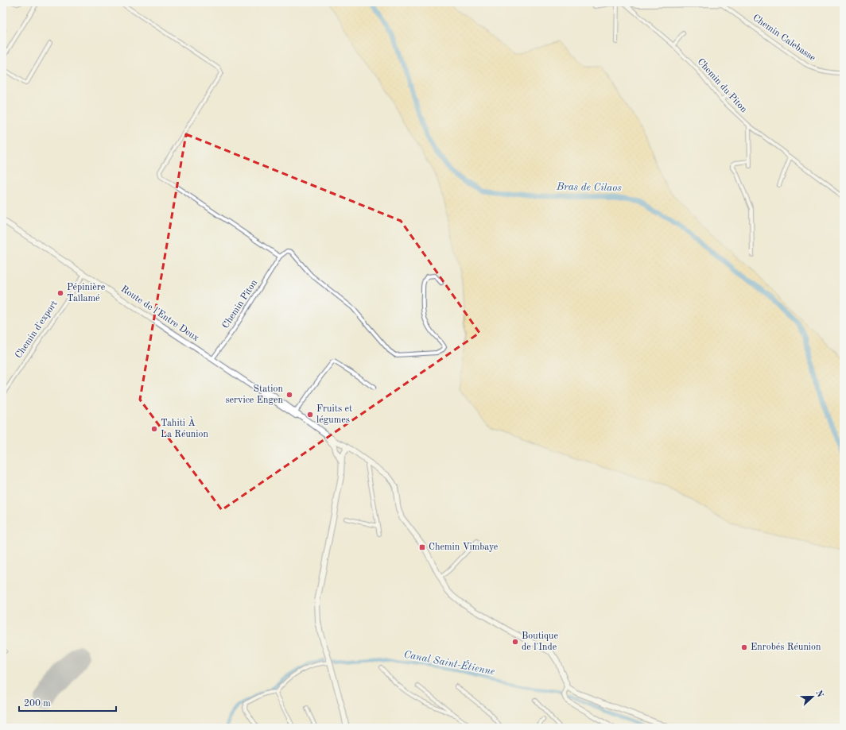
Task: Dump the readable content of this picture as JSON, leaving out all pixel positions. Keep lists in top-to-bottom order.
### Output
{
  "streets": {
    "main road": ["Route de l'Entre Deux"],
    "street": [
      "Chemin Calebasse",
      "Chemin du Piton",
      "Chemin Piton",
      "Chemin d'export"
    ]
  },
  "crossings": [
    ["Chemin Calebasse", "Chemin du Piton"],
    ["Chemin Piton", "Route de l'Entre Deux"],
    ["Route de l'Entre Deux", "Chemin d'export"]
  ],
  "water": ["Bras de Cilaos", "Canal Saint-Étienne"],
  "places": {
    "other": [
      "Pépinière Taïlamé",
      "Station service Engen",
      "Fruits et légumes",
      "Tahiti À La Réunion",
      "Boutique de l'Inde",
      "Enrobés Réunion"
    ],
    "transit": ["Chemin Vimbaye"]
  },
  "scale_bar": "200 m",
  "north": "right"
}
